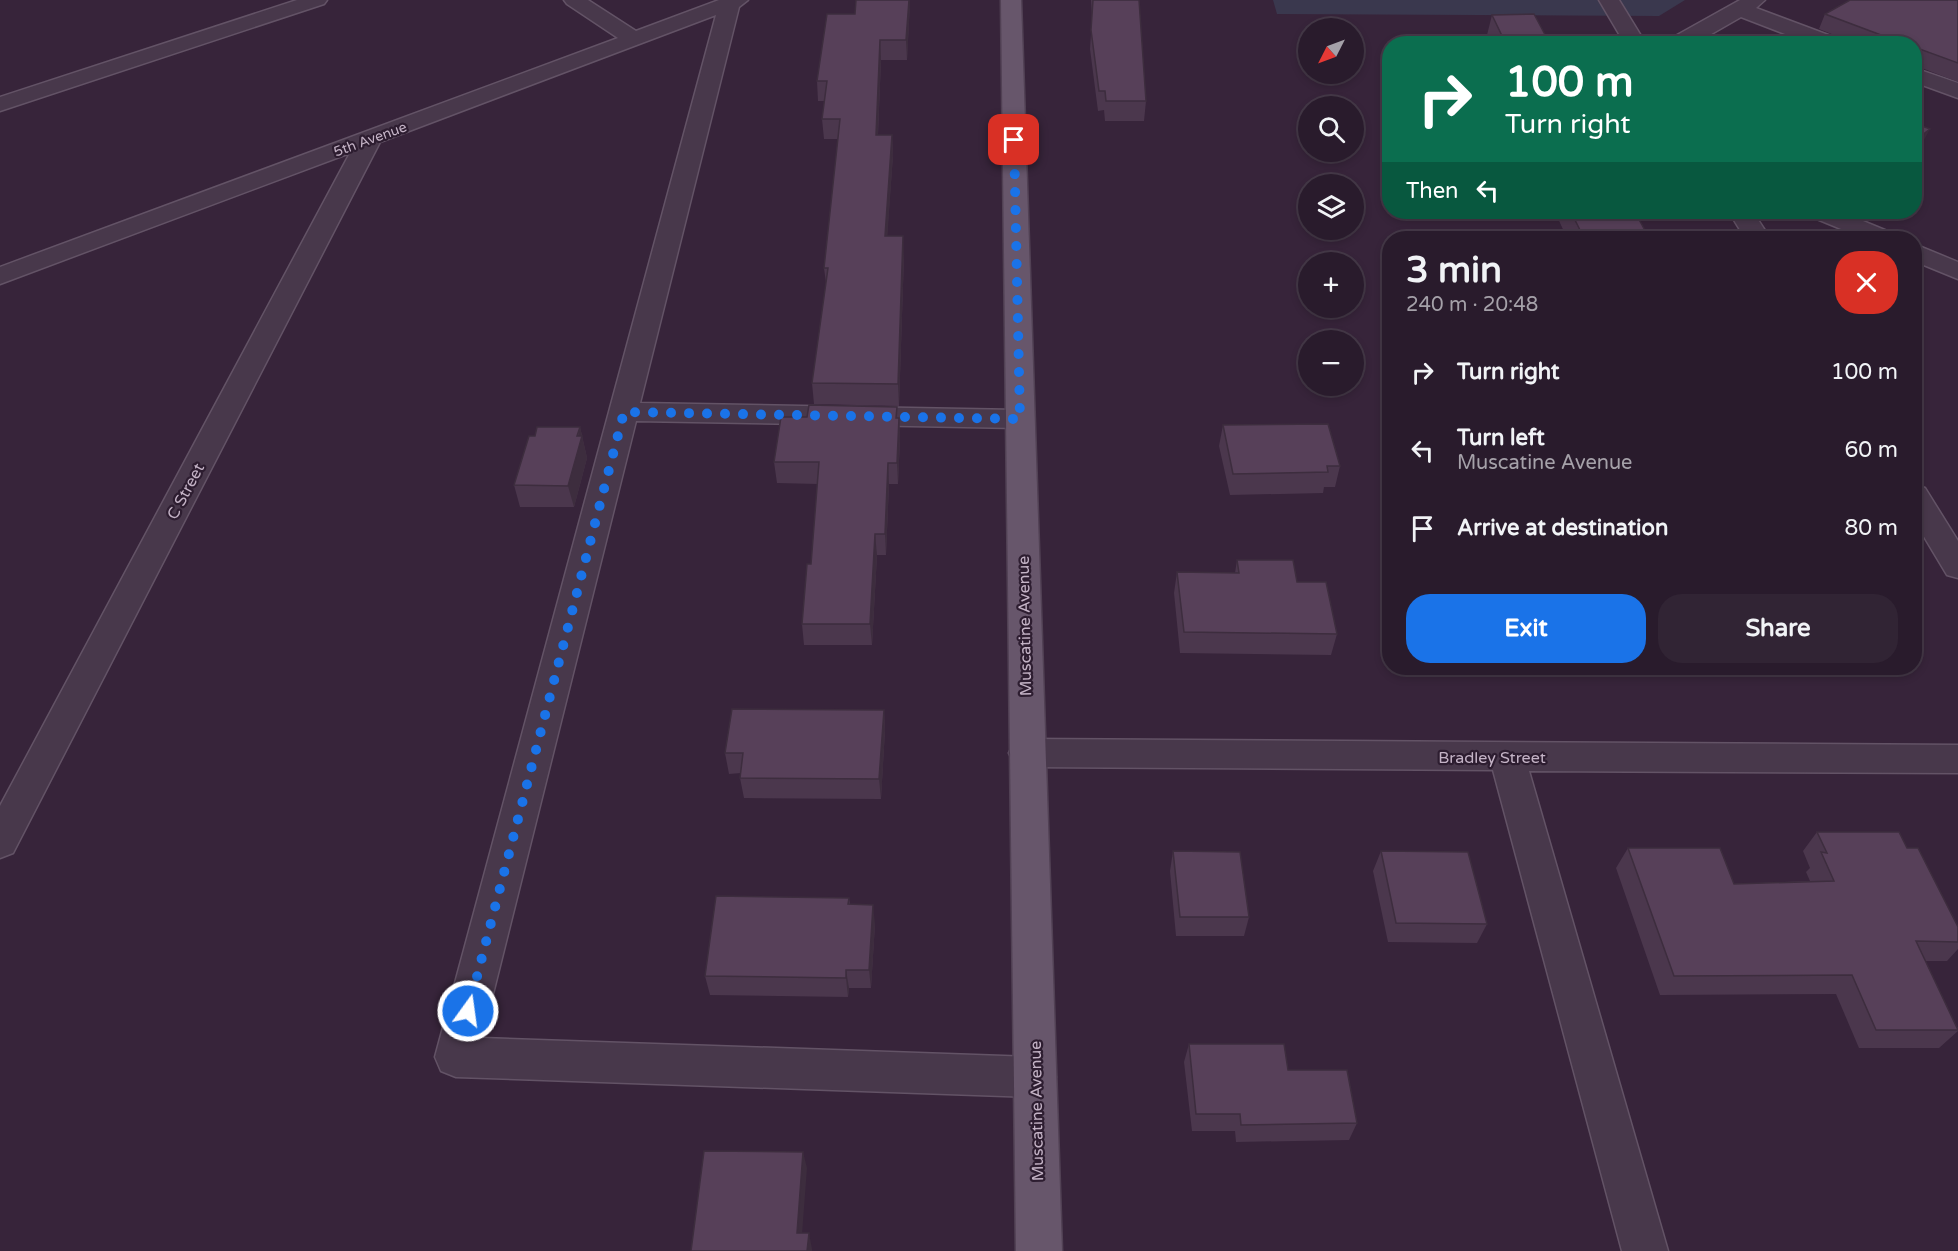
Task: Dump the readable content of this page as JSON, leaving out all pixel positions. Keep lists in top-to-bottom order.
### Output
{
  "streets": {
    "main road": ["Muscatine Avenue"],
    "street": ["5th Avenue", "C Street", "Bradley Street"]
  },
  "crossings": [
    ["5th Avenue", "C Street"],
    ["Muscatine Avenue", "Bradley Street"]
  ],
  "north": "bottom left",
  "page": {
    "map_buttons": ["+", "−"],
    "turn": ["100 m", "Turn right"],
    "then": "Then",
    "heading": ["3 min", "240 m · 20:48"],
    "list": [
      {
        "name": "Turn right",
        "value": "100 m"
      },
      {
        "name": "Turn left",
        "note": "Muscatine Avenue",
        "value": "60 m"
      },
      {
        "name": "Arrive at destination",
        "value": "80 m"
      }
    ],
    "buttons": ["Exit", "Share"]
  }
}
